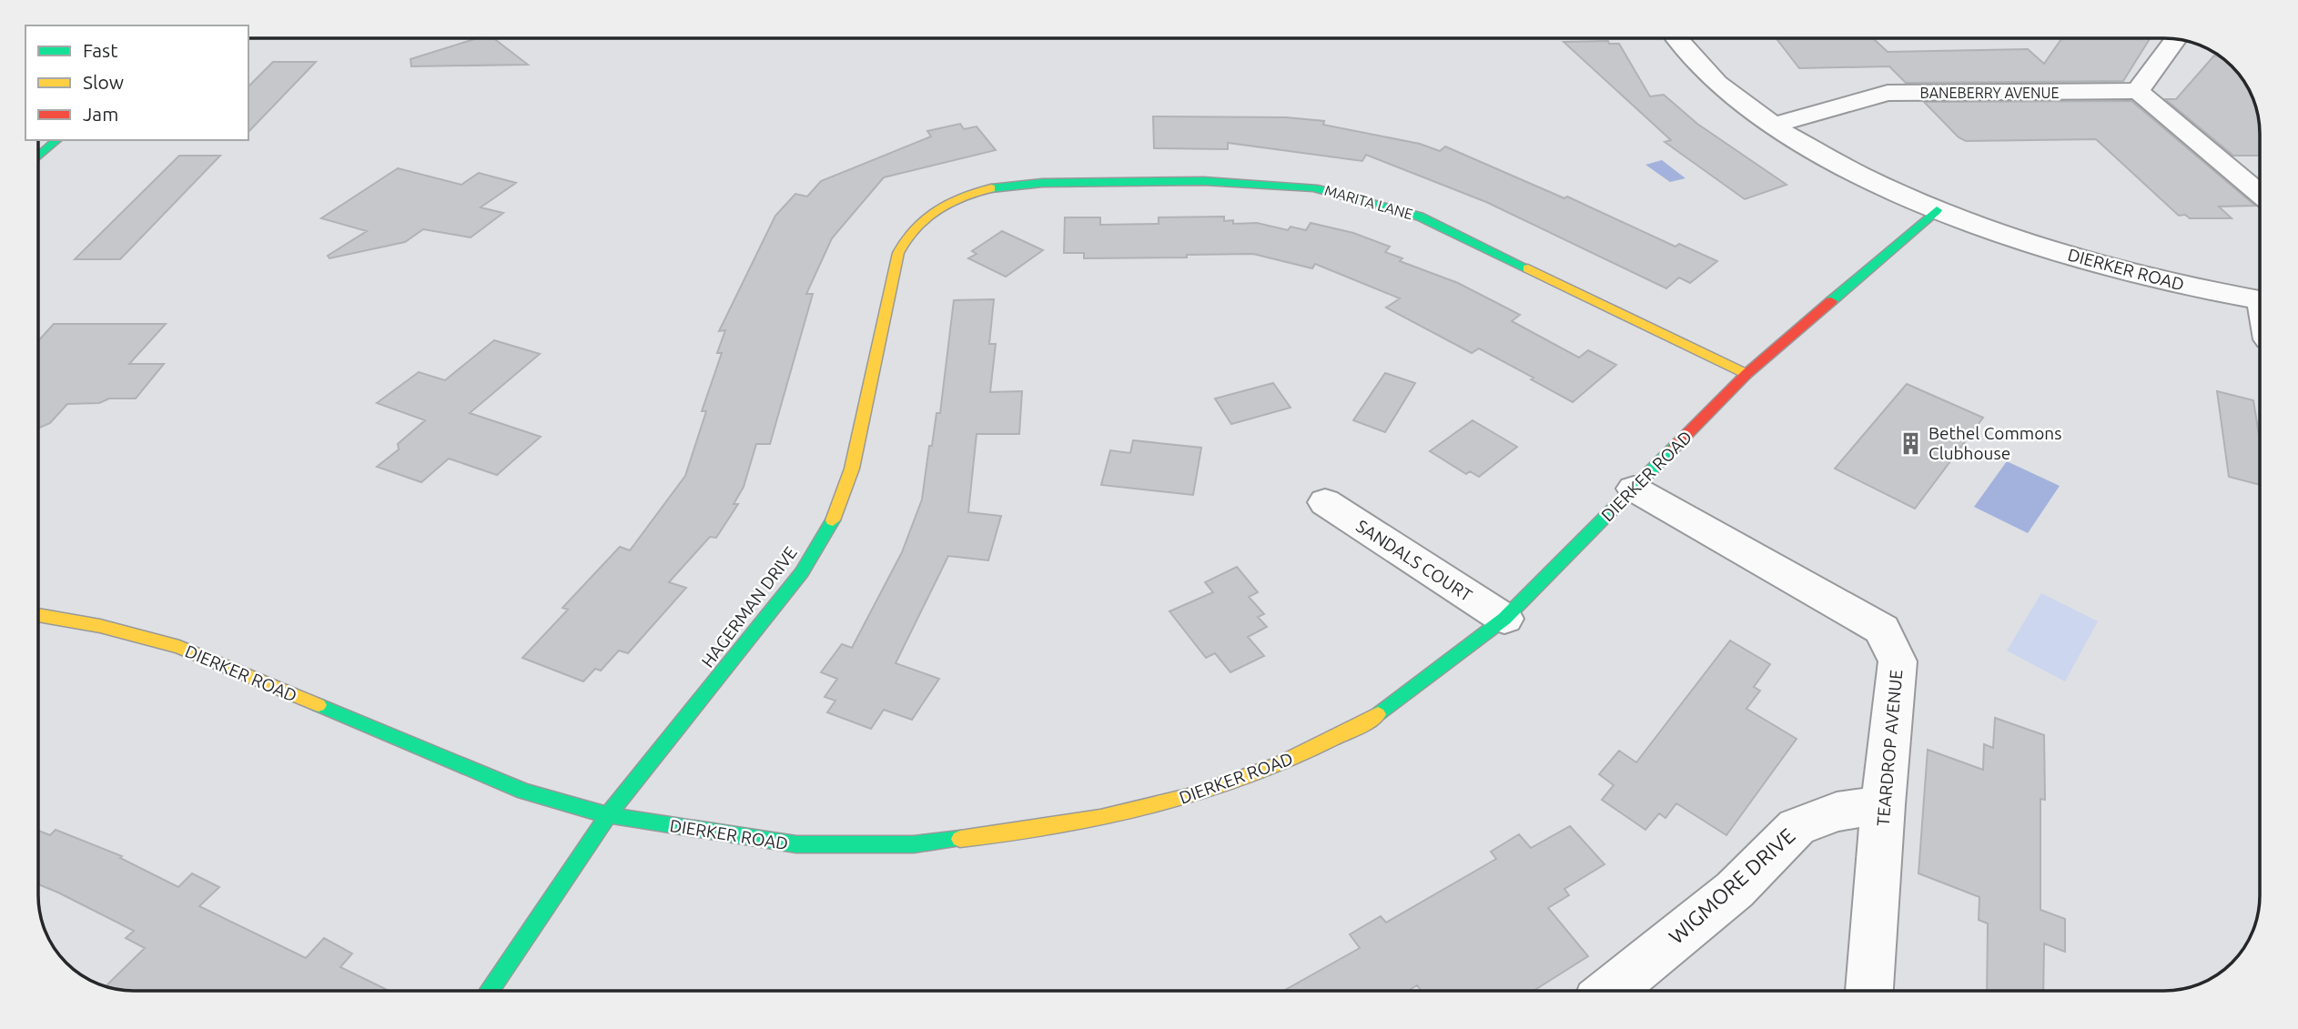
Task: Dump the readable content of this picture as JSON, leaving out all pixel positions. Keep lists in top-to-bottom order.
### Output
{
  "streets": {
    "street": [
      "BANEBERRY AVENUE",
      "MARITA LANE",
      "DIERKER ROAD",
      "SANDALS COURT",
      "HAGERMAN DRIVE",
      "TEARDROP AVENUE",
      "WIGMORE DRIVE"
    ]
  },
  "crossings": [
    ["MARITA LANE", "DIERKER ROAD"],
    ["MARITA LANE", "HAGERMAN DRIVE"],
    ["DIERKER ROAD", "SANDALS COURT"],
    ["DIERKER ROAD", "HAGERMAN DRIVE"],
    ["DIERKER ROAD", "TEARDROP AVENUE"],
    ["TEARDROP AVENUE", "WIGMORE DRIVE"]
  ],
  "places": {
    "building": ["Bethel Commons Clubhouse"]
  },
  "legend": ["Fast", "Slow", "Jam"]
}
